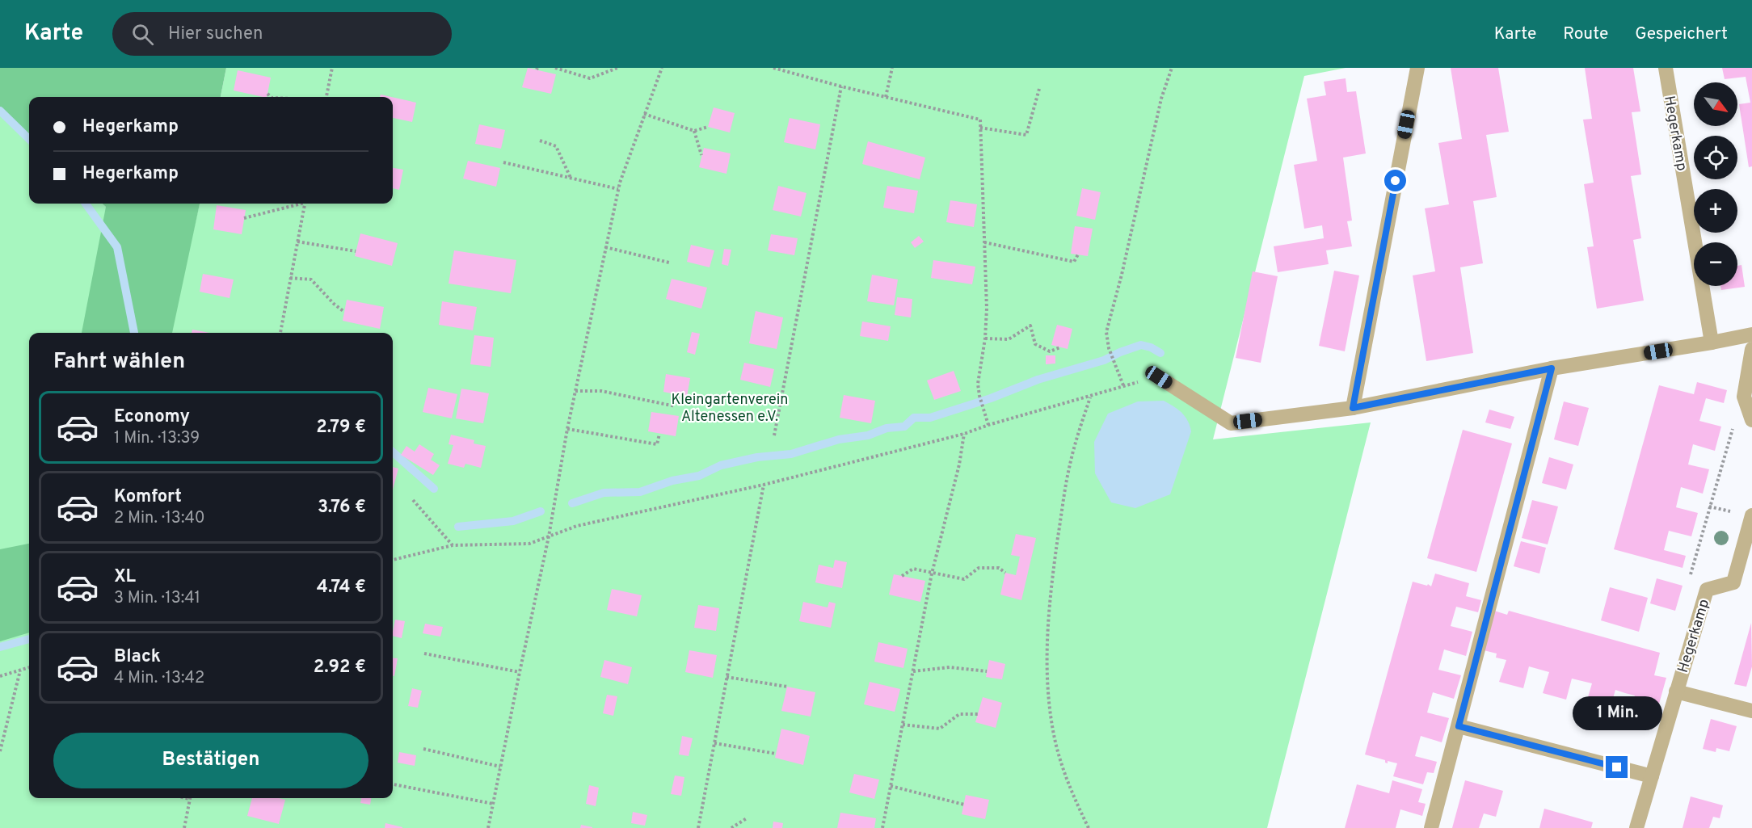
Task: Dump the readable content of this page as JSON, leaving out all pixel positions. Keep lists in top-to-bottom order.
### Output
{
  "streets": {
    "street": ["Hegerkamp"]
  },
  "parks": ["Kleingartenverein Altenessen e.V."],
  "north": "bottom right",
  "page": {
    "header": "Karte",
    "search": "Hier suchen",
    "nav": ["Karte", "Route", "Gespeichert"],
    "map_buttons": ["+", "−"],
    "banner": ["Hegerkamp", "Hegerkamp"],
    "heading": "Fahrt wählen",
    "list": [
      {
        "name": "Economy",
        "note": "1 Min. · 13:39",
        "value": "2.79 €"
      },
      {
        "name": "Komfort",
        "note": "2 Min. · 13:40",
        "value": "3.76 €"
      },
      {
        "name": "XL",
        "note": "3 Min. · 13:41",
        "value": "4.74 €"
      },
      {
        "name": "Black",
        "note": "4 Min. · 13:42",
        "value": "2.92 €"
      }
    ],
    "bubble": "1 Min.",
    "buttons": "Bestätigen"
  }
}
